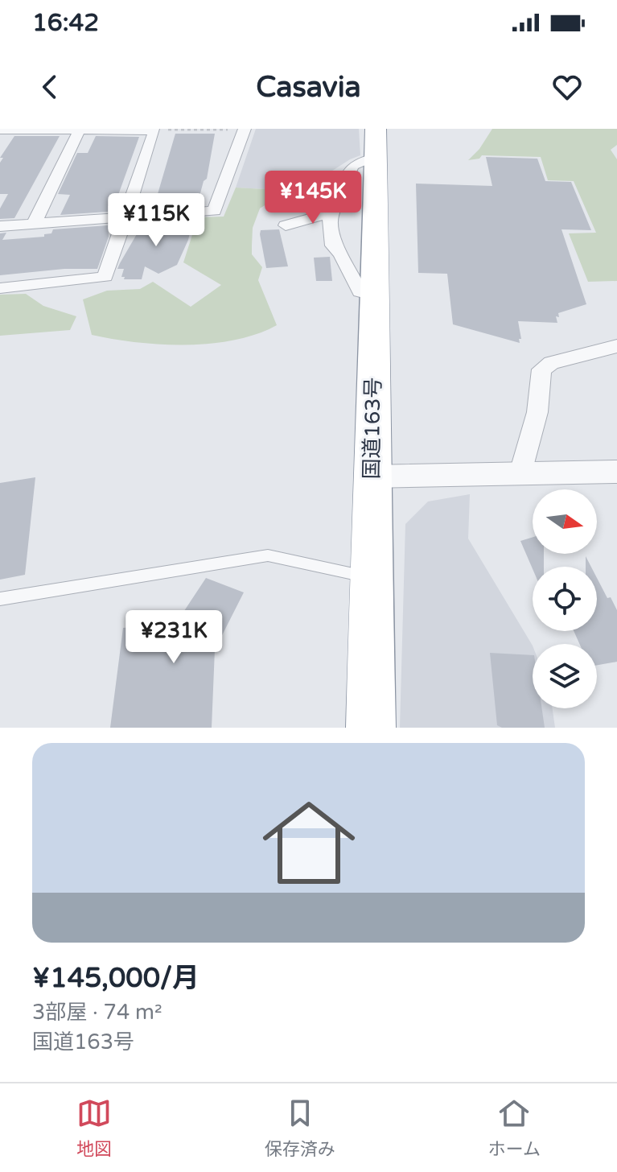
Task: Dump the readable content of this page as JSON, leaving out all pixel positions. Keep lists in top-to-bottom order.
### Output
{
  "streets": {
    "highway": ["国道163号"]
  },
  "north": "right",
  "page": {
    "status": "16:42",
    "header": "Casavia",
    "price": ["¥145K", "¥115K", "¥231K"],
    "list": [
      {
        "name": "¥145,000/月",
        "note": "3部屋 · 74 m² · 国道163号"
      }
    ],
    "tabs": ["地図", "保存済み", "ホーム"]
  }
}
